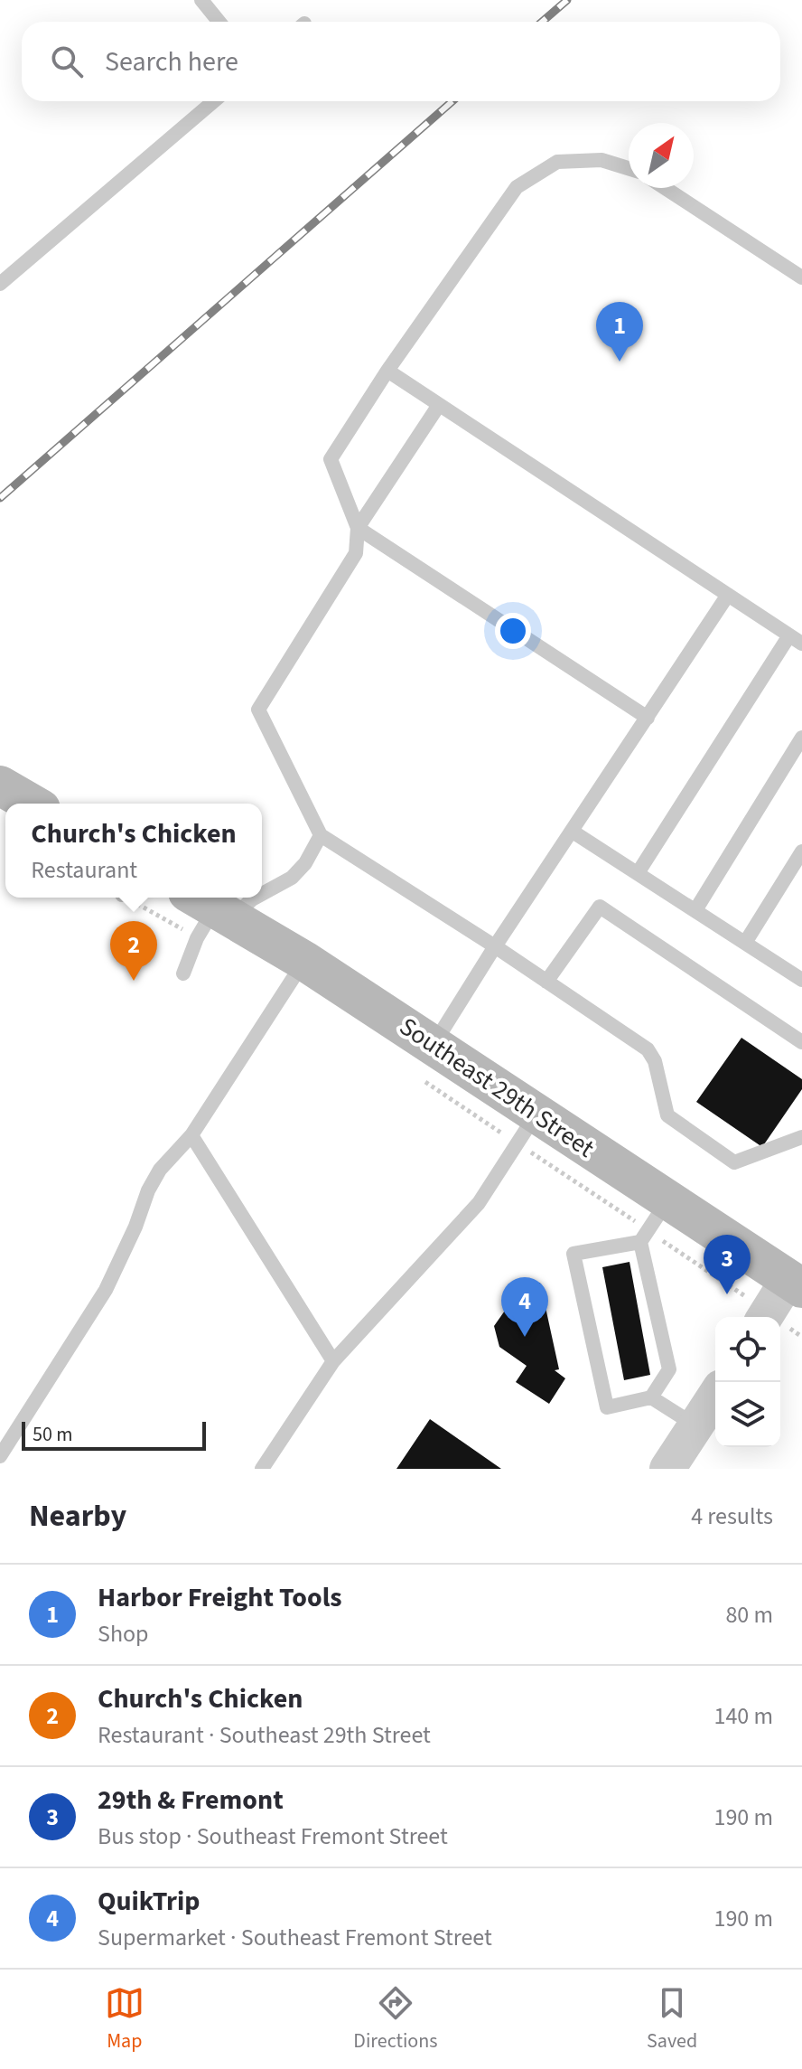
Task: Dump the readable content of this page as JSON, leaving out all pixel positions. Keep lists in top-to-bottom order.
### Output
{
  "streets": {
    "main road": ["Southeast 29th Street"]
  },
  "scale_bar": "50 m",
  "north": "top right",
  "page": {
    "search": "Search here",
    "pins": [
      "1",
      "2",
      "3",
      "4"
    ],
    "popup": ["Church's Chicken", "Restaurant"],
    "scale": "50 m",
    "heading": ["Nearby", "4 results"],
    "list": [
      {
        "mark": "1",
        "name": "Harbor Freight Tools",
        "note": "Shop",
        "value": "80 m"
      },
      {
        "mark": "2",
        "name": "Church's Chicken",
        "note": "Restaurant · Southeast 29th Street",
        "value": "140 m"
      },
      {
        "mark": "3",
        "name": "29th & Fremont",
        "note": "Bus stop · Southeast Fremont Street",
        "value": "190 m"
      },
      {
        "mark": "4",
        "name": "QuikTrip",
        "note": "Supermarket · Southeast Fremont Street",
        "value": "190 m"
      }
    ],
    "nav": ["Map", "Directions", "Saved"]
  }
}
